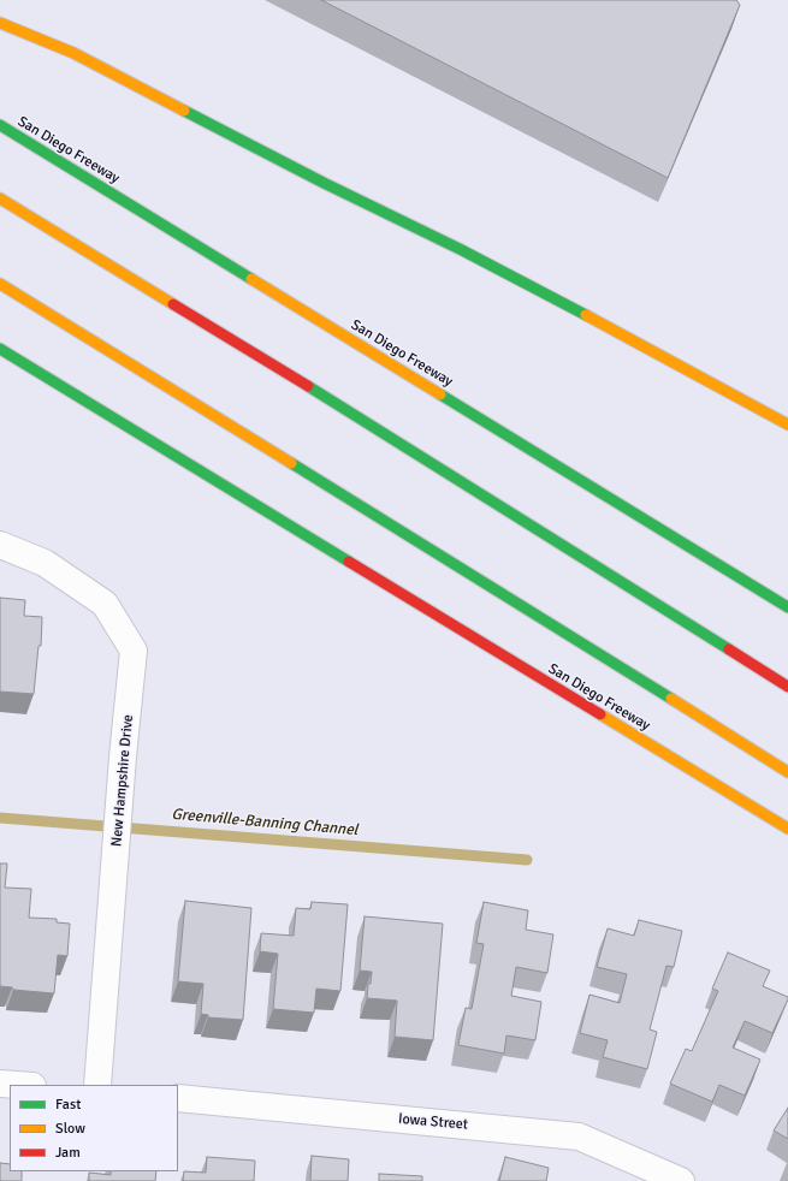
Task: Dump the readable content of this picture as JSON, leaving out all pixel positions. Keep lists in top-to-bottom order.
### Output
{
  "streets": {
    "highway": ["San Diego Freeway"],
    "street": ["New Hampshire Drive", "Iowa Street"]
  },
  "water": ["Greenville-Banning Channel"],
  "legend": ["Fast", "Slow", "Jam"]
}
